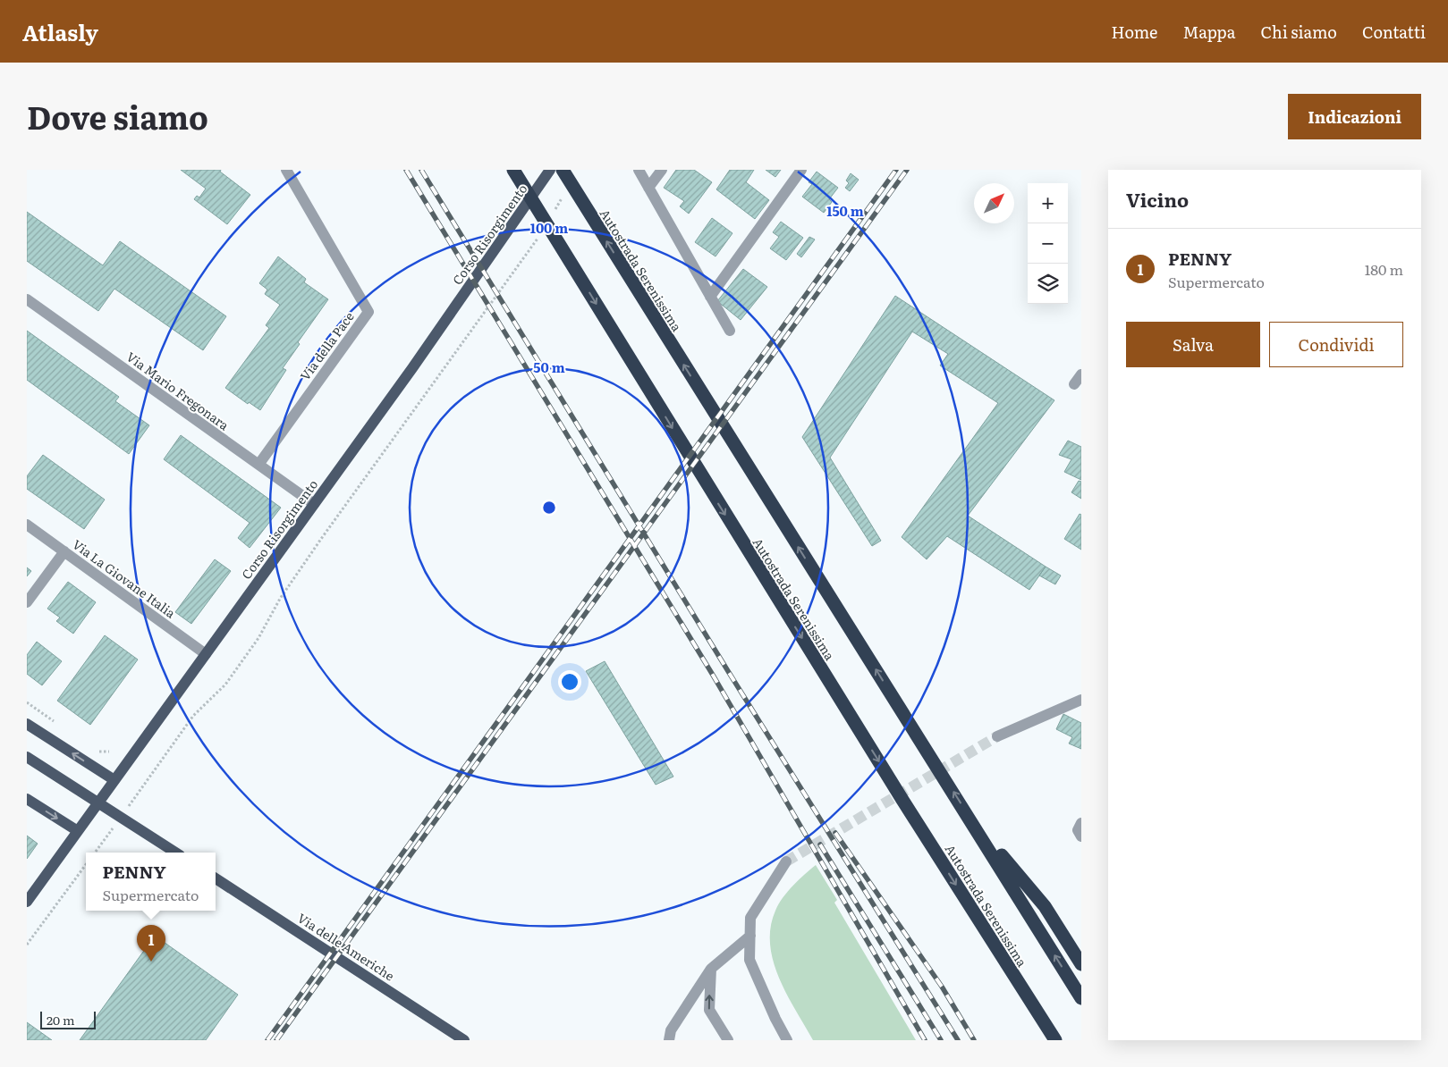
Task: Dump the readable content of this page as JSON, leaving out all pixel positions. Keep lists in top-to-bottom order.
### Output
{
  "streets": {
    "highway": ["Autostrada Serenissima"],
    "main road": ["Corso Risorgimento", "Via delle Americhe"],
    "street": ["Via della Pace", "Via Mario Fregonara", "Via La Giovane Italia"]
  },
  "crossings": [
    ["Corso Risorgimento", "Via Mario Fregonara"],
    ["Corso Risorgimento", "Via La Giovane Italia"],
    ["Via della Pace", "Via Mario Fregonara"]
  ],
  "scale_bar": "20 m",
  "north": "top right",
  "page": {
    "header": "Atlasly",
    "nav": [
      "Home",
      "Mappa",
      "Chi siamo",
      "Contatti"
    ],
    "title": "Dove siamo",
    "buttons": [
      "Indicazioni",
      ["Salva", "Condividi"]
    ],
    "heading": "Vicino",
    "map_buttons": ["+", "−"],
    "list": [
      {
        "mark": "1",
        "name": "PENNY",
        "note": "Supermercato",
        "value": "180 m"
      }
    ],
    "popup": ["PENNY", "Supermercato"],
    "pins": "1",
    "scale": "20 m"
  },
  "rings": ["150 m", "100 m", "50 m"]
}
